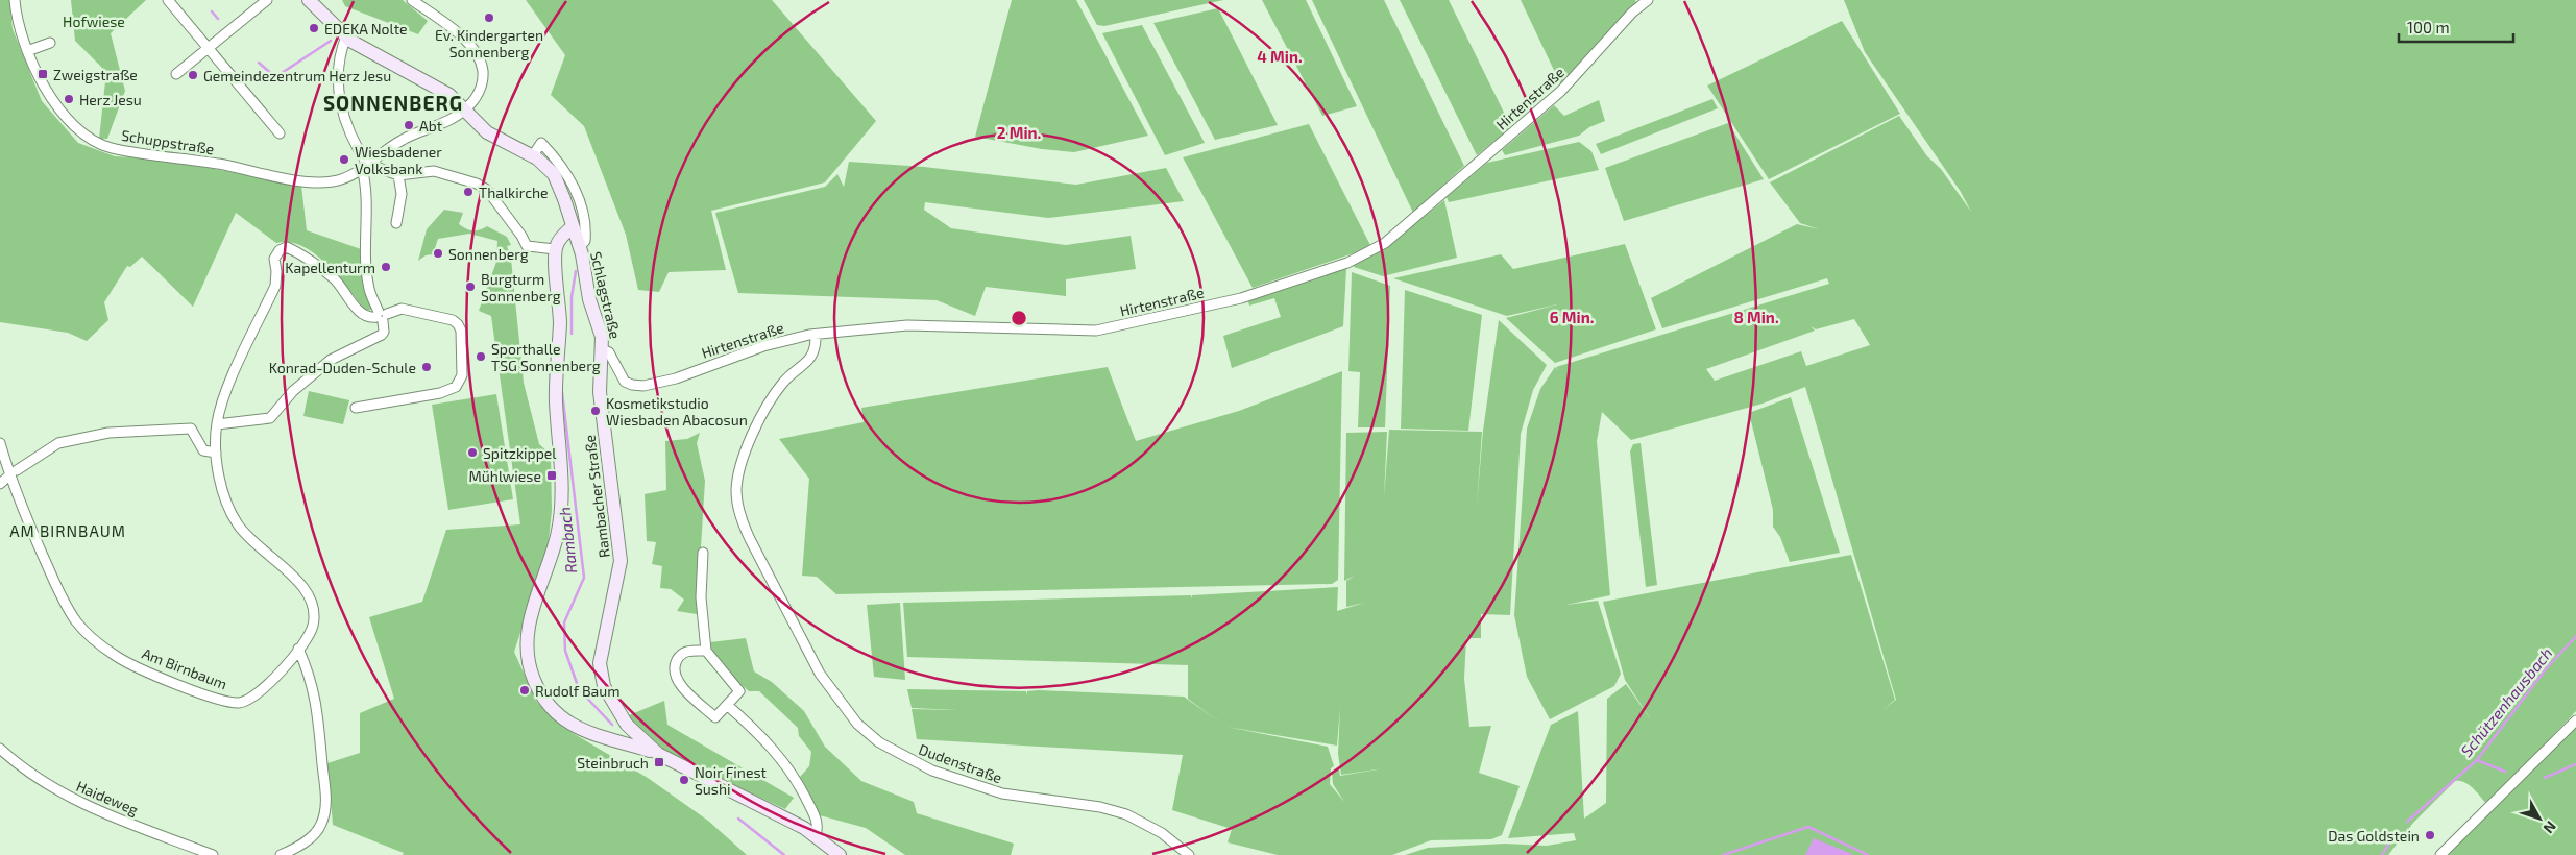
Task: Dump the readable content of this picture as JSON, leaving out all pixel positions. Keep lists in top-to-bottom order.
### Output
{
  "streets": {
    "main road": ["Schlagstraße", "Rambacher Straße"],
    "street": [
      "Hirtenstraße",
      "Schuppstraße",
      "Am Birnbaum",
      "Dudenstraße",
      "Haideweg"
    ]
  },
  "crossings": [
    ["Hirtenstraße", "Schlagstraße"],
    ["Hirtenstraße", "Rambacher Straße"],
    ["Hirtenstraße", "Dudenstraße"],
    ["Schuppstraße", "Schlagstraße"],
    ["Schlagstraße", "Rambacher Straße"]
  ],
  "districts": ["SONNENBERG", "AM BIRNBAUM"],
  "water": ["Rambach", "Schützenhausbach"],
  "parks": ["Hofwiese"],
  "places": {
    "other": [
      "Ev. Kindergarten Sonnenberg",
      "EDEKA Nolte",
      "Gemeindezentrum Herz Jesu",
      "Herz Jesu",
      "Abt",
      "Wiesbadener Volksbank",
      "Thalkirche",
      "Sonnenberg",
      "Kapellenturm",
      "Burgturm Sonnenberg",
      "Sporthalle TSG Sonnenberg",
      "Konrad-Duden-Schule",
      "Kosmetikstudio Wiesbaden Abacosun",
      "Spitzkippel",
      "Rudolf Baum",
      "Noir Finest Sushi",
      "Das Goldstein"
    ],
    "transit": ["Zweigstraße", "Mühlwiese", "Steinbruch"]
  },
  "scale_bar": "100 m",
  "north": "bottom right",
  "rings": [
    "4 Min.",
    "2 Min.",
    "6 Min.",
    "8 Min."
  ]
}
